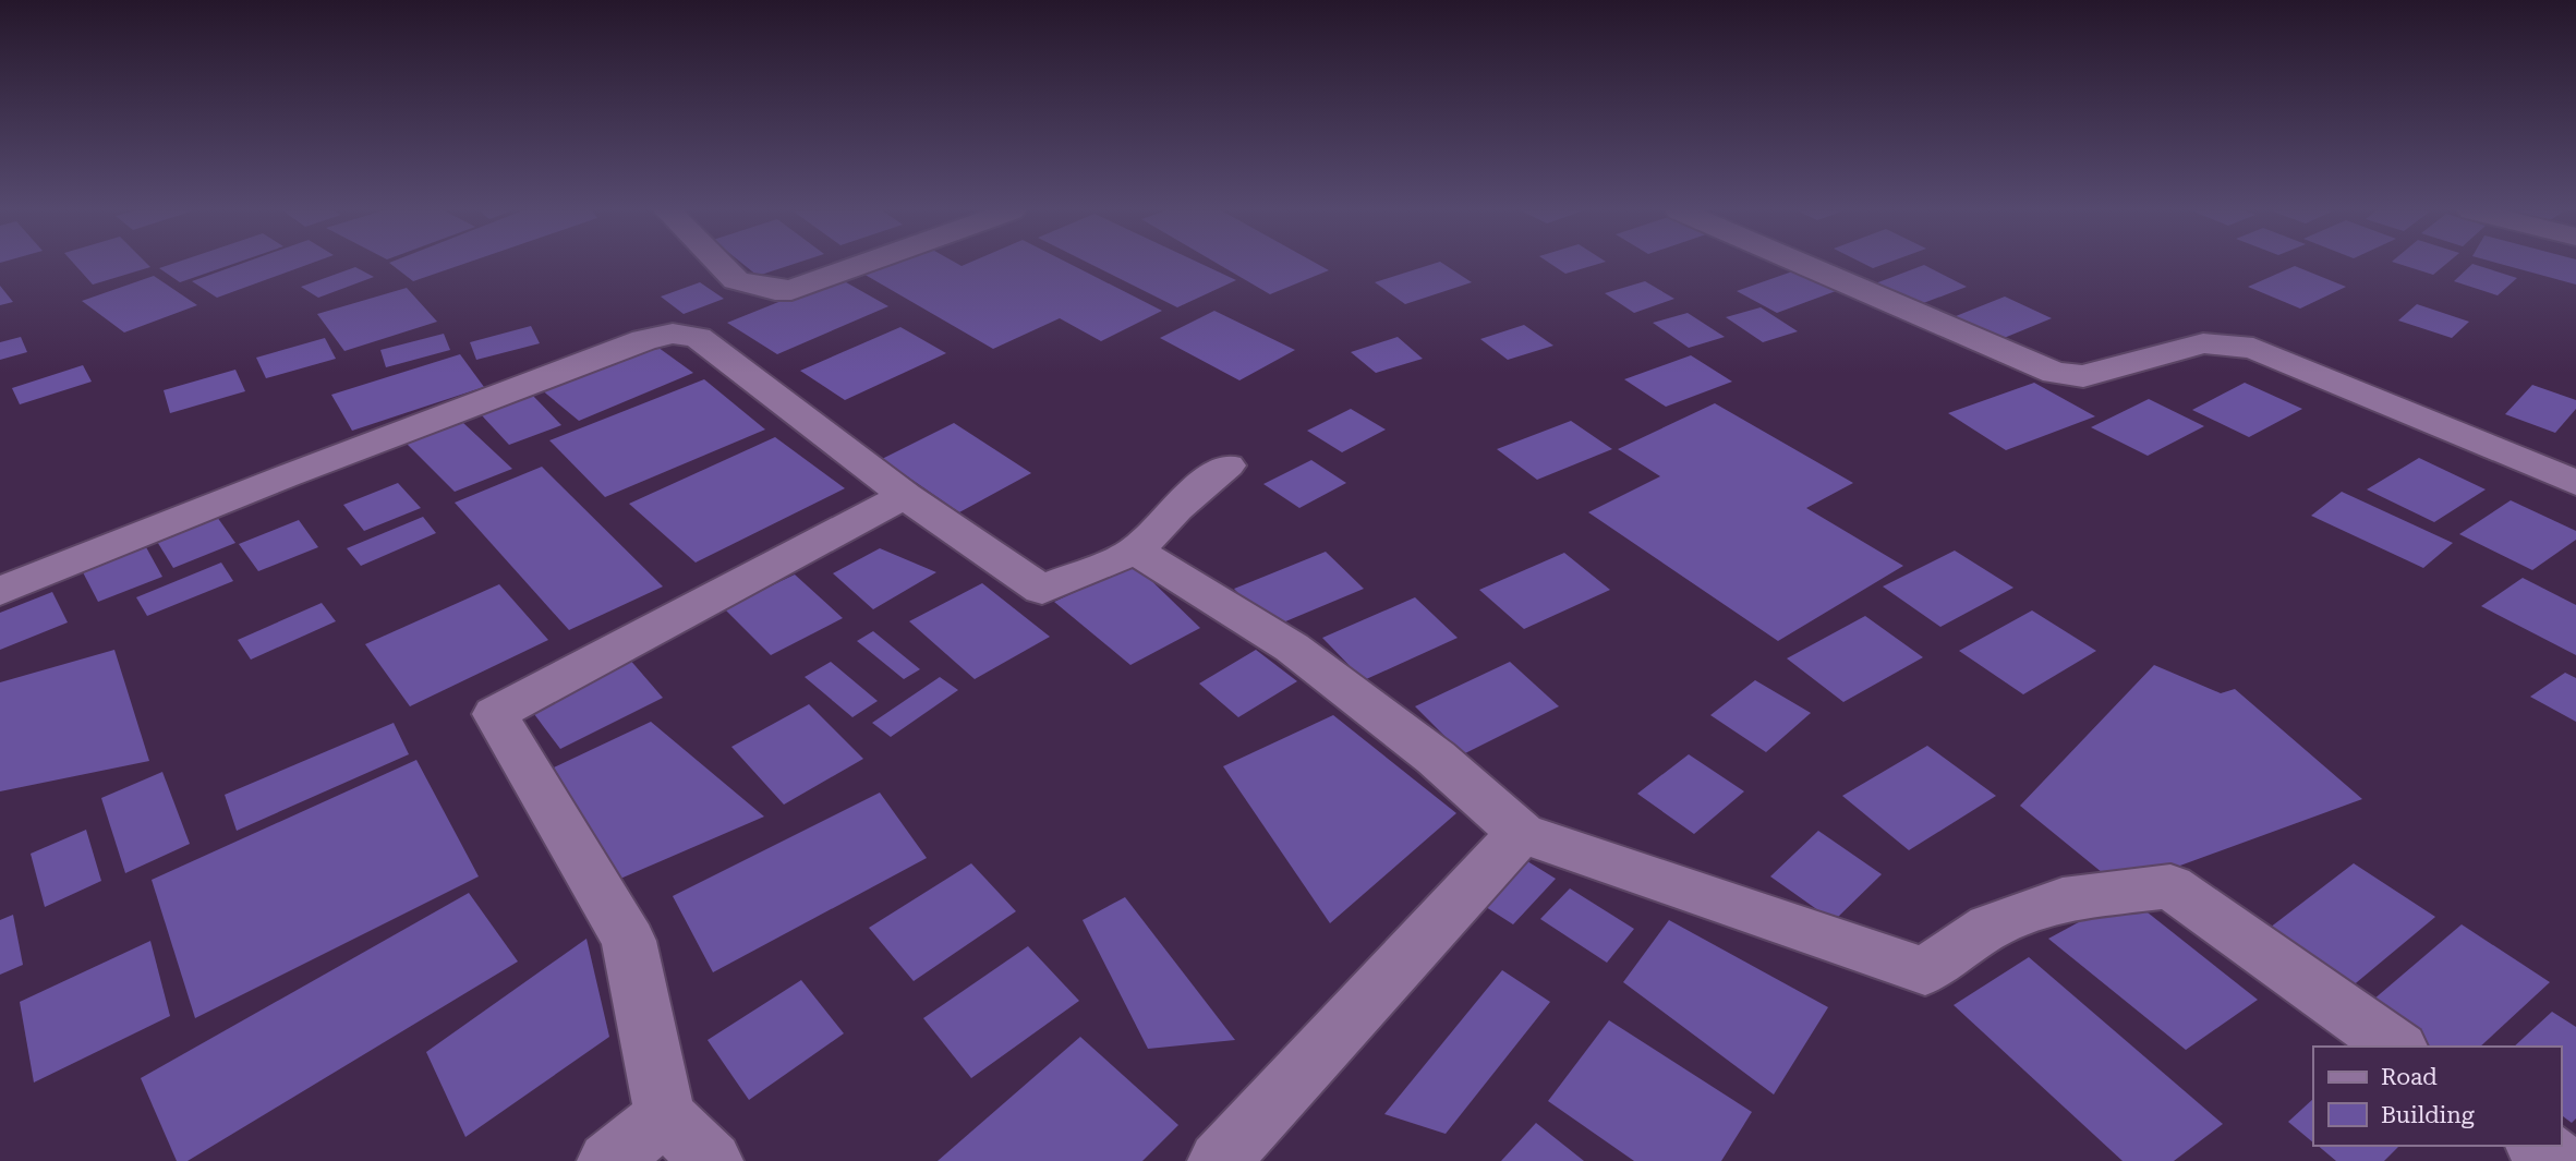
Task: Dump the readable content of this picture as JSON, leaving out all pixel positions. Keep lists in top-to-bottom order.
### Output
{
  "legend": ["Road", "Building"]
}
